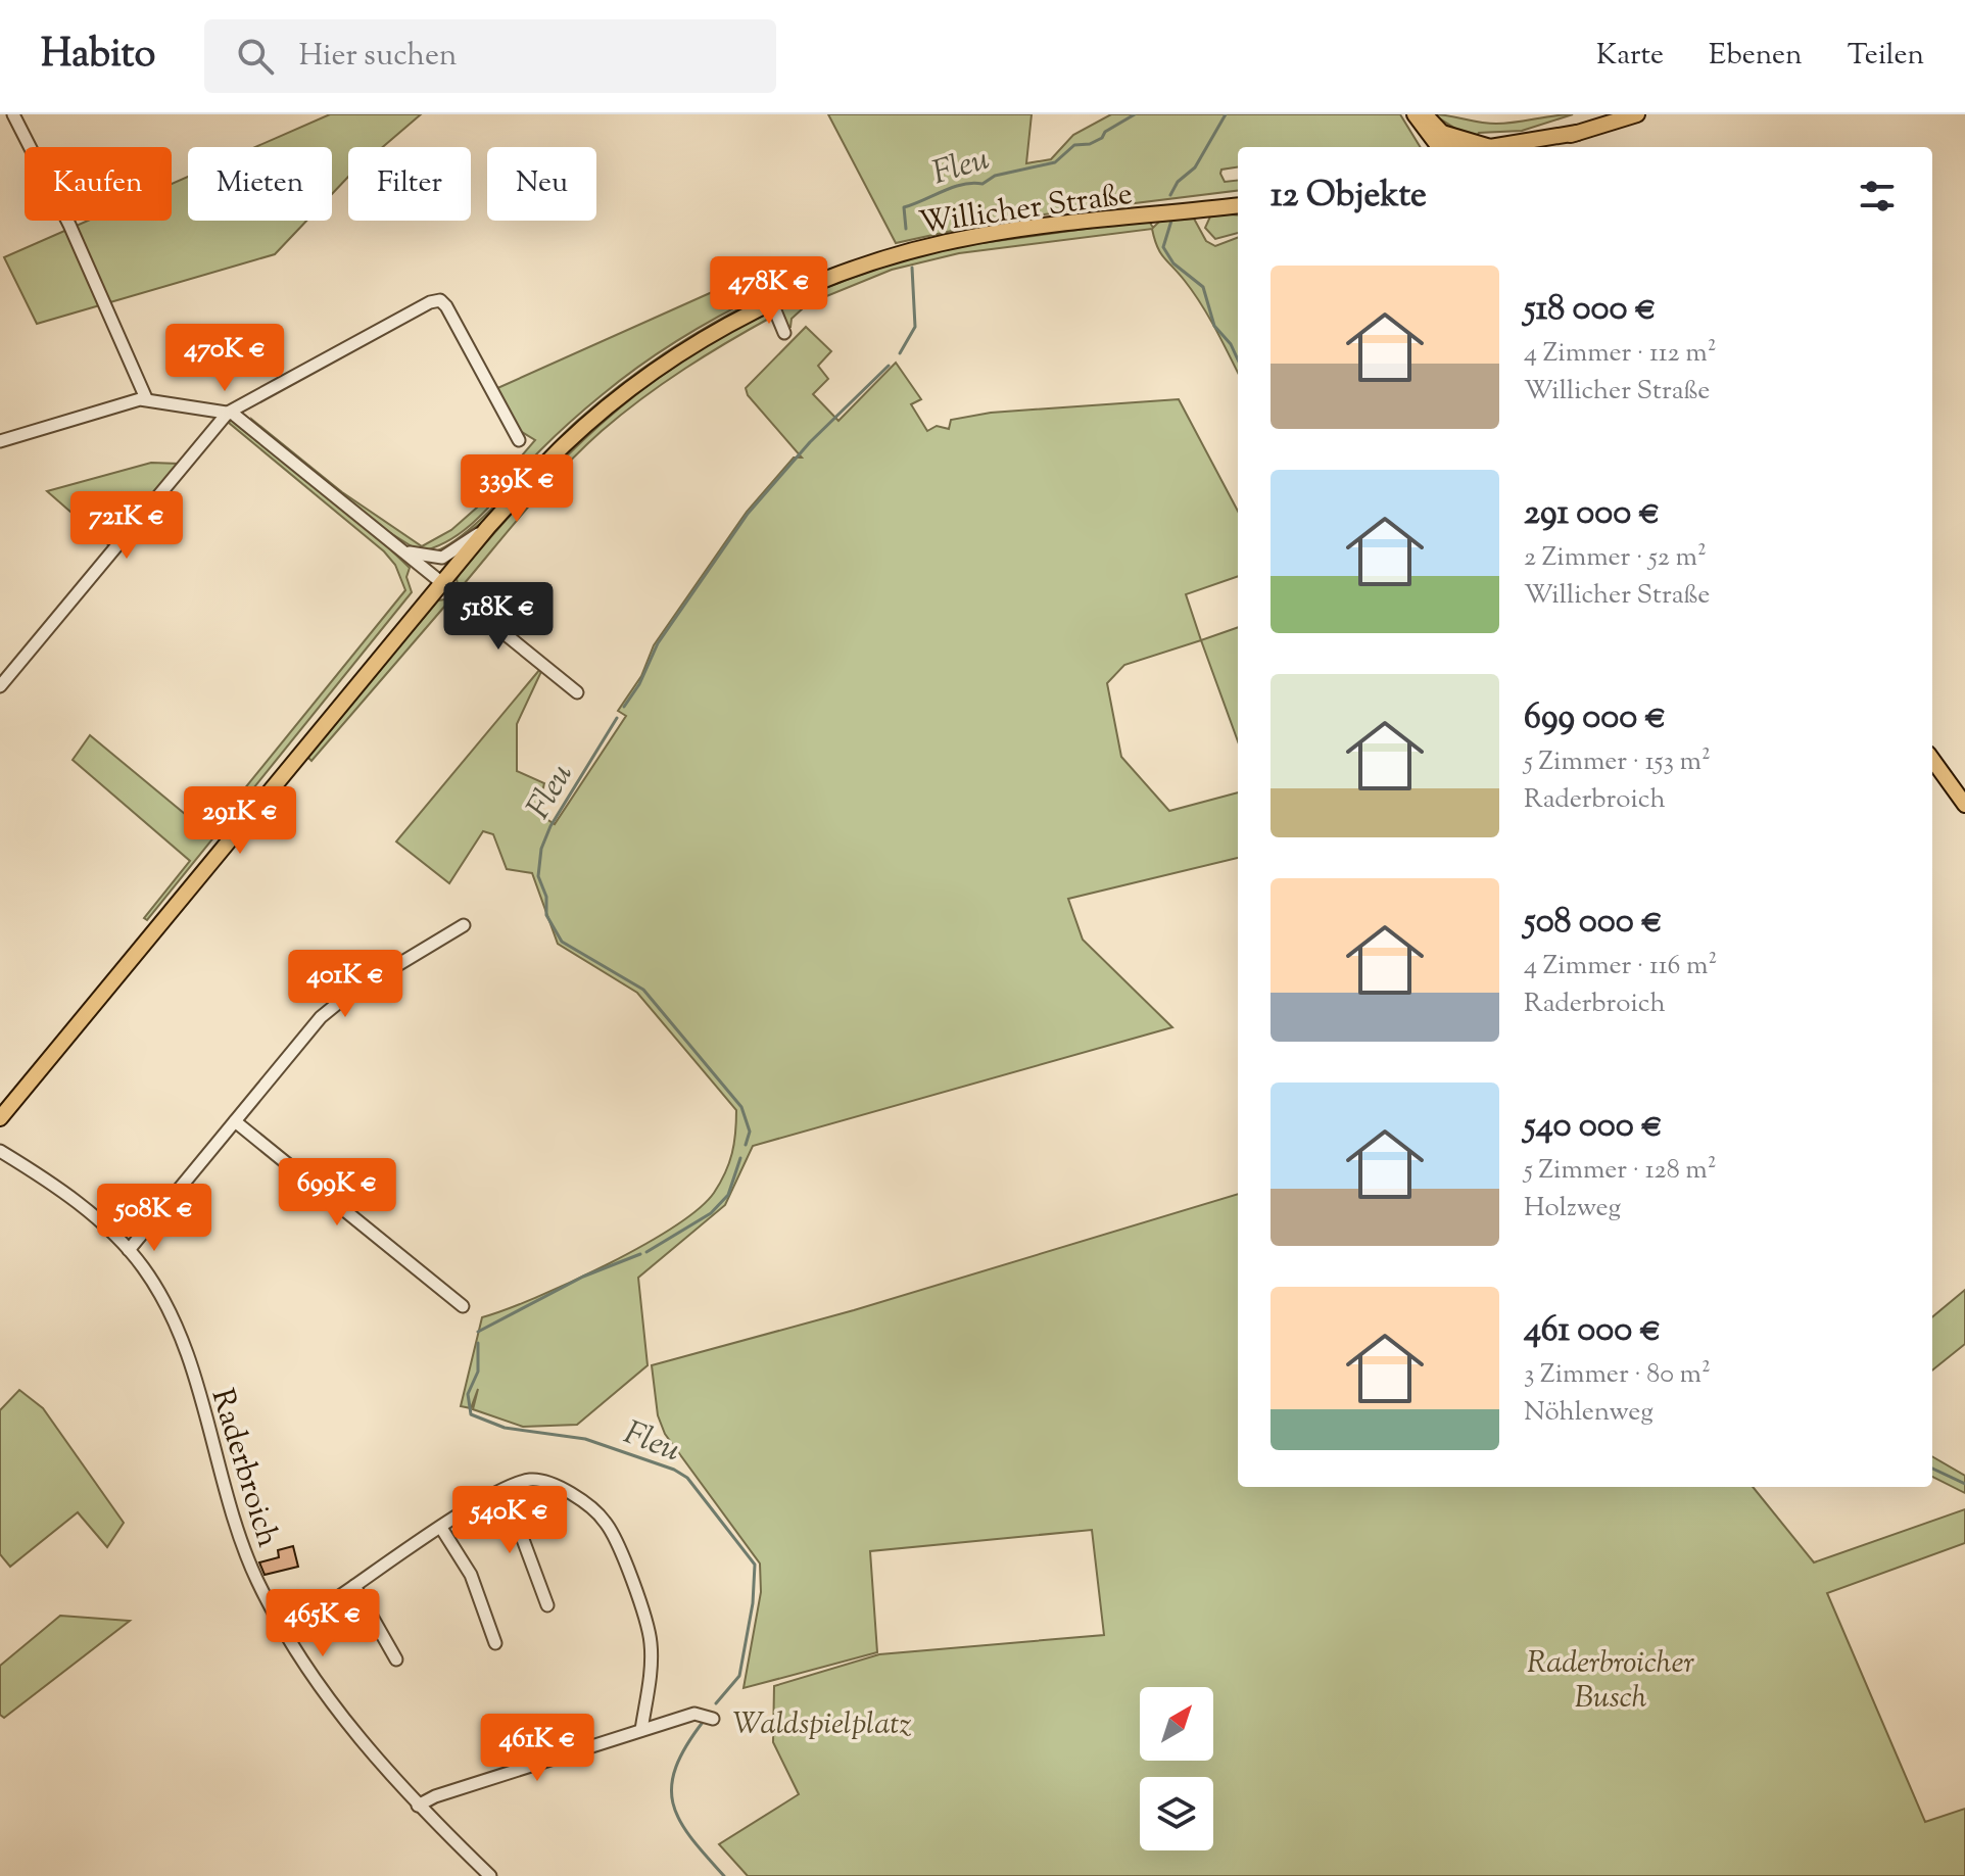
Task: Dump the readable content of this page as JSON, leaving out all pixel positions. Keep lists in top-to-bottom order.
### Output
{
  "streets": {
    "main road": ["Willicher Straße"],
    "street": ["Raderbroich"]
  },
  "water": ["Fleu"],
  "parks": ["Raderbroicher Busch", "Waldspielplatz"],
  "north": "top right",
  "page": {
    "header": "Habito",
    "search": "Hier suchen",
    "nav": ["Karte", "Ebenen", "Teilen"],
    "chip": [
      "Kaufen",
      "Mieten",
      "Filter",
      "Neu"
    ],
    "heading": "12 Objekte",
    "list": [
      {
        "name": "518 000 €",
        "note": "4 Zimmer · 112 m² · Willicher Straße"
      },
      {
        "name": "291 000 €",
        "note": "2 Zimmer · 52 m² · Willicher Straße"
      },
      {
        "name": "699 000 €",
        "note": "5 Zimmer · 153 m² · Raderbroich"
      },
      {
        "name": "508 000 €",
        "note": "4 Zimmer · 116 m² · Raderbroich"
      },
      {
        "name": "540 000 €",
        "note": "5 Zimmer · 128 m² · Holzweg"
      },
      {
        "name": "461 000 €",
        "note": "3 Zimmer · 80 m² · Nöhlenweg"
      }
    ],
    "price": [
      "478K €",
      "470K €",
      "339K €",
      "721K €",
      "518K €",
      "291K €",
      "401K €",
      "699K €",
      "508K €",
      "540K €",
      "465K €",
      "461K €"
    ]
  }
}
